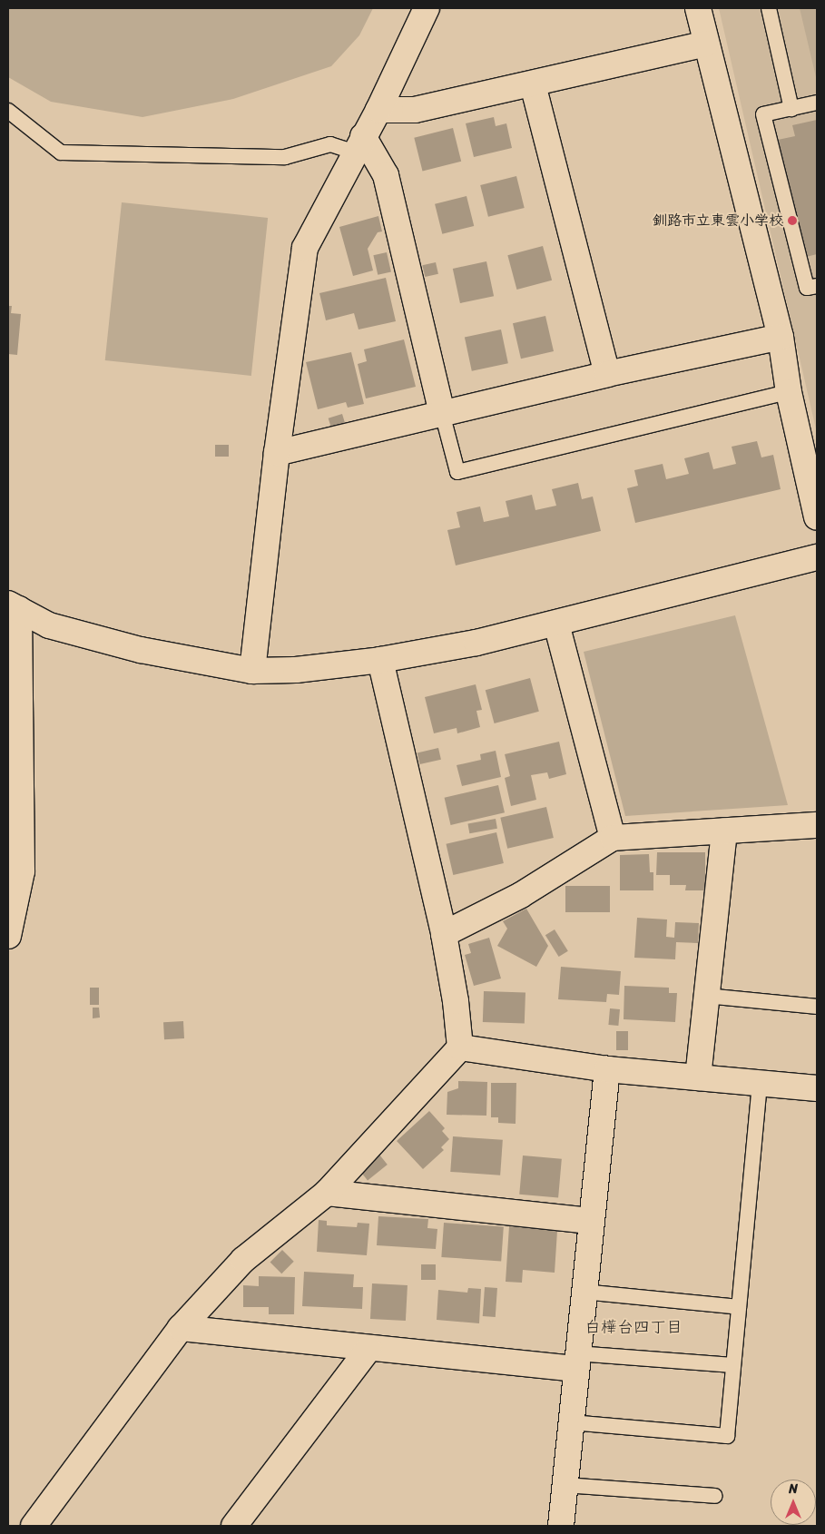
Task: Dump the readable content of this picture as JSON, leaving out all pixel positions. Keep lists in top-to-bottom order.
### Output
{
  "districts": ["白樺台四丁目"],
  "places": ["釧路市立東雲小学校"],
  "north": "top"
}
